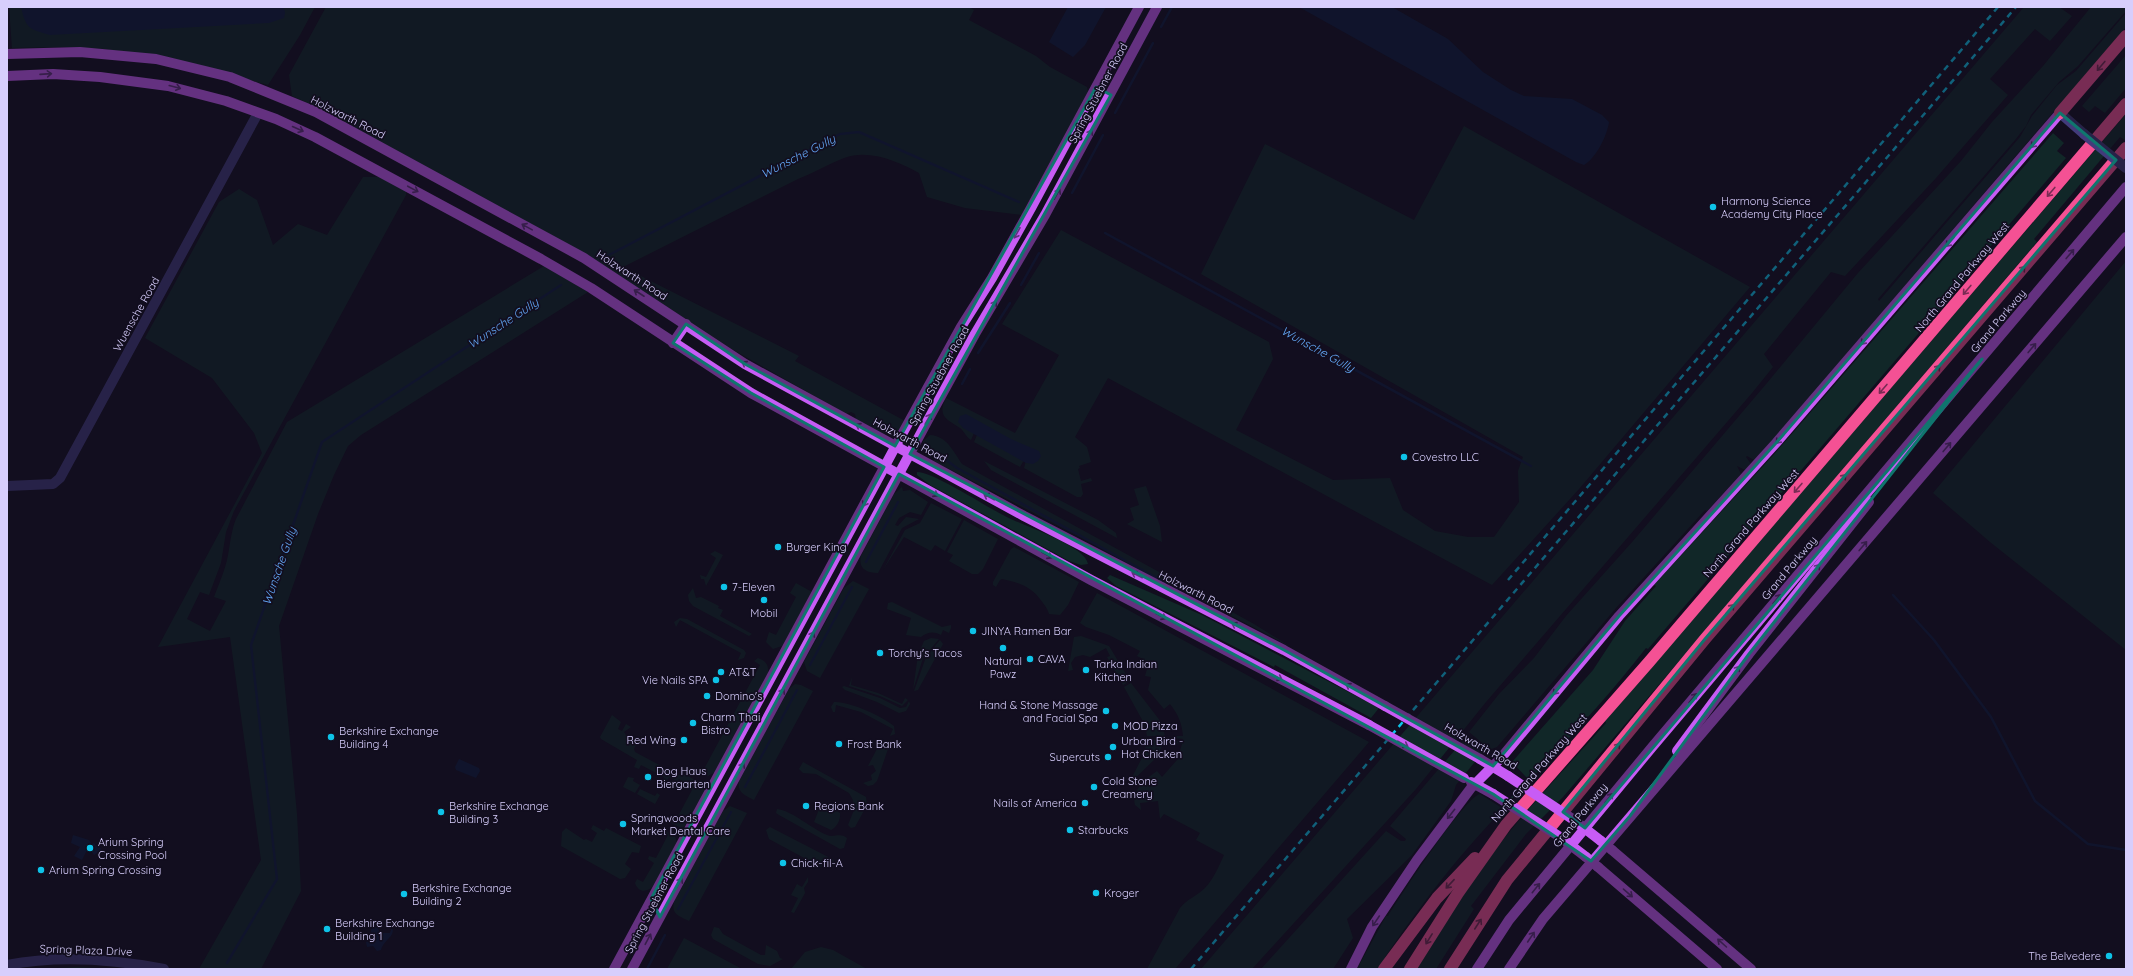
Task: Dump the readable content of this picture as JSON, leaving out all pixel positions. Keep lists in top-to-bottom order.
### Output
{
  "streets": {
    "highway": ["North Grand Parkway West"],
    "main road": ["Spring Stuebner Road", "Holzwarth Road", "Grand Parkway"],
    "street": ["Wuensche Road", "Spring Plaza Drive"]
  },
  "crossings": [
    ["Spring Stuebner Road", "Holzwarth Road"],
    ["Holzwarth Road", "Grand Parkway"]
  ],
  "water": ["Wunsche Gully"],
  "places": [
    "Harmony Science Academy City Place",
    "Covestro LLC",
    "Burger King",
    "7-Eleven",
    "Mobil",
    "JINYA Ramen Bar",
    "Natural Pawz",
    "Torchy's Tacos",
    "CAVA",
    "Tarka Indian Kitchen",
    "AT&T",
    "Vie Nails SPA",
    "Domino's",
    "Hand & Stone Massage and Facial Spa",
    "Charm Thai Bistro",
    "MOD Pizza",
    "Berkshire Exchange Building 4",
    "Red Wing",
    "Frost Bank",
    "Urban Bird - Hot Chicken",
    "Supercuts",
    "Dog Haus Biergarten",
    "Cold Stone Creamery",
    "Nails of America",
    "Regions Bank",
    "Berkshire Exchange Building 3",
    "Springwoods Market Dental Care",
    "Starbucks",
    "Arium Spring Crossing Pool",
    "Chick-fil-A",
    "Arium Spring Crossing",
    "Kroger",
    "Berkshire Exchange Building 2",
    "Berkshire Exchange Building 1",
    "The Belvedere"
  ]
}
